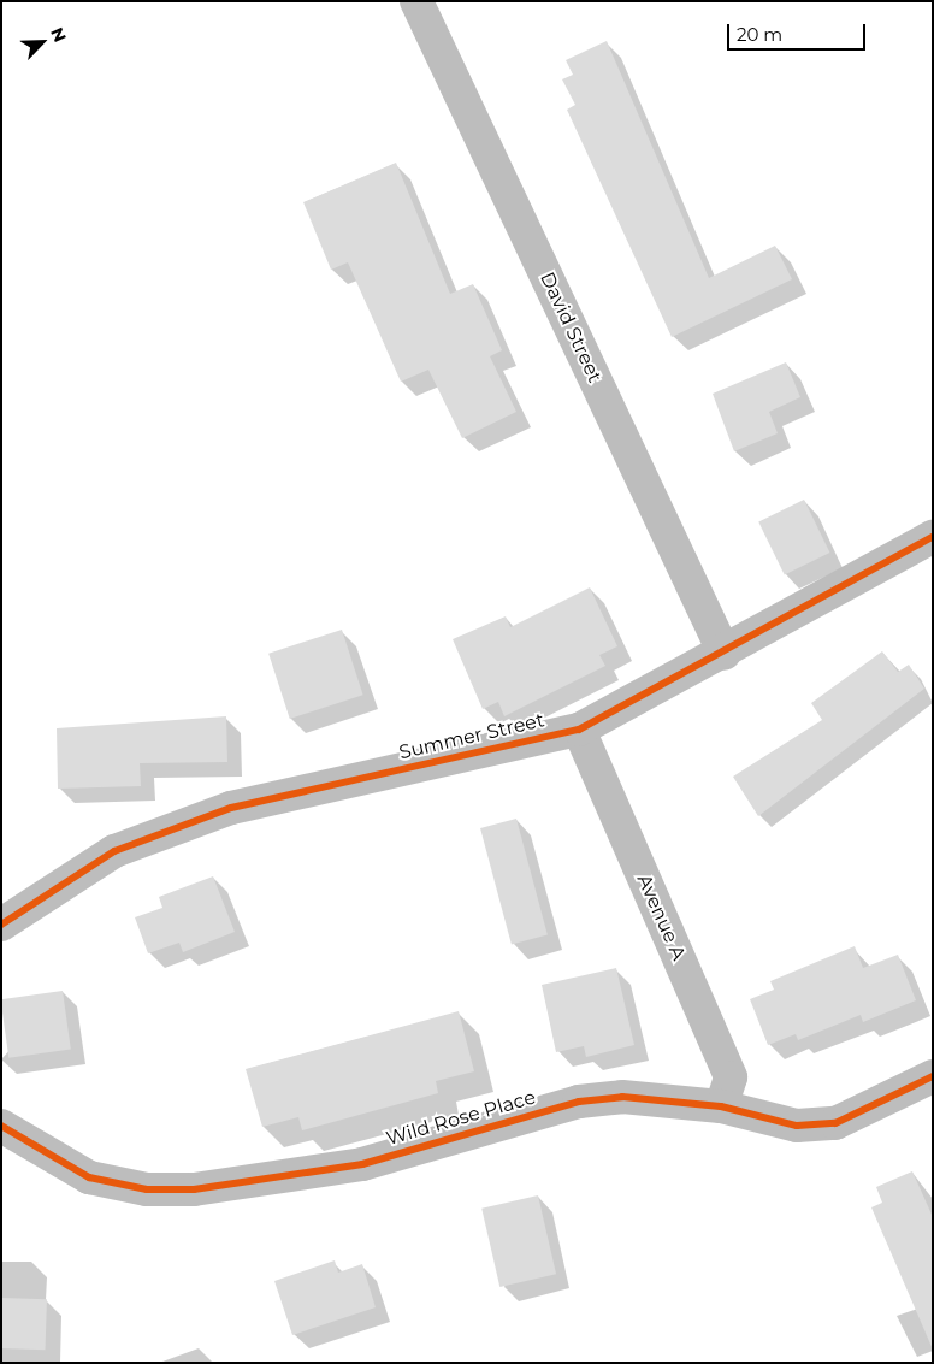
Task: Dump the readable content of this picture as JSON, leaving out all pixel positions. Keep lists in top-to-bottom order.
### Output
{
  "streets": {
    "street": [
      "David Street",
      "Summer Street",
      "Avenue A",
      "Wild Rose Place"
    ]
  },
  "crossings": [
    ["David Street", "Summer Street"],
    ["Summer Street", "Avenue A"],
    ["Avenue A", "Wild Rose Place"]
  ],
  "scale_bar": "20 m",
  "north": "top right"
}
